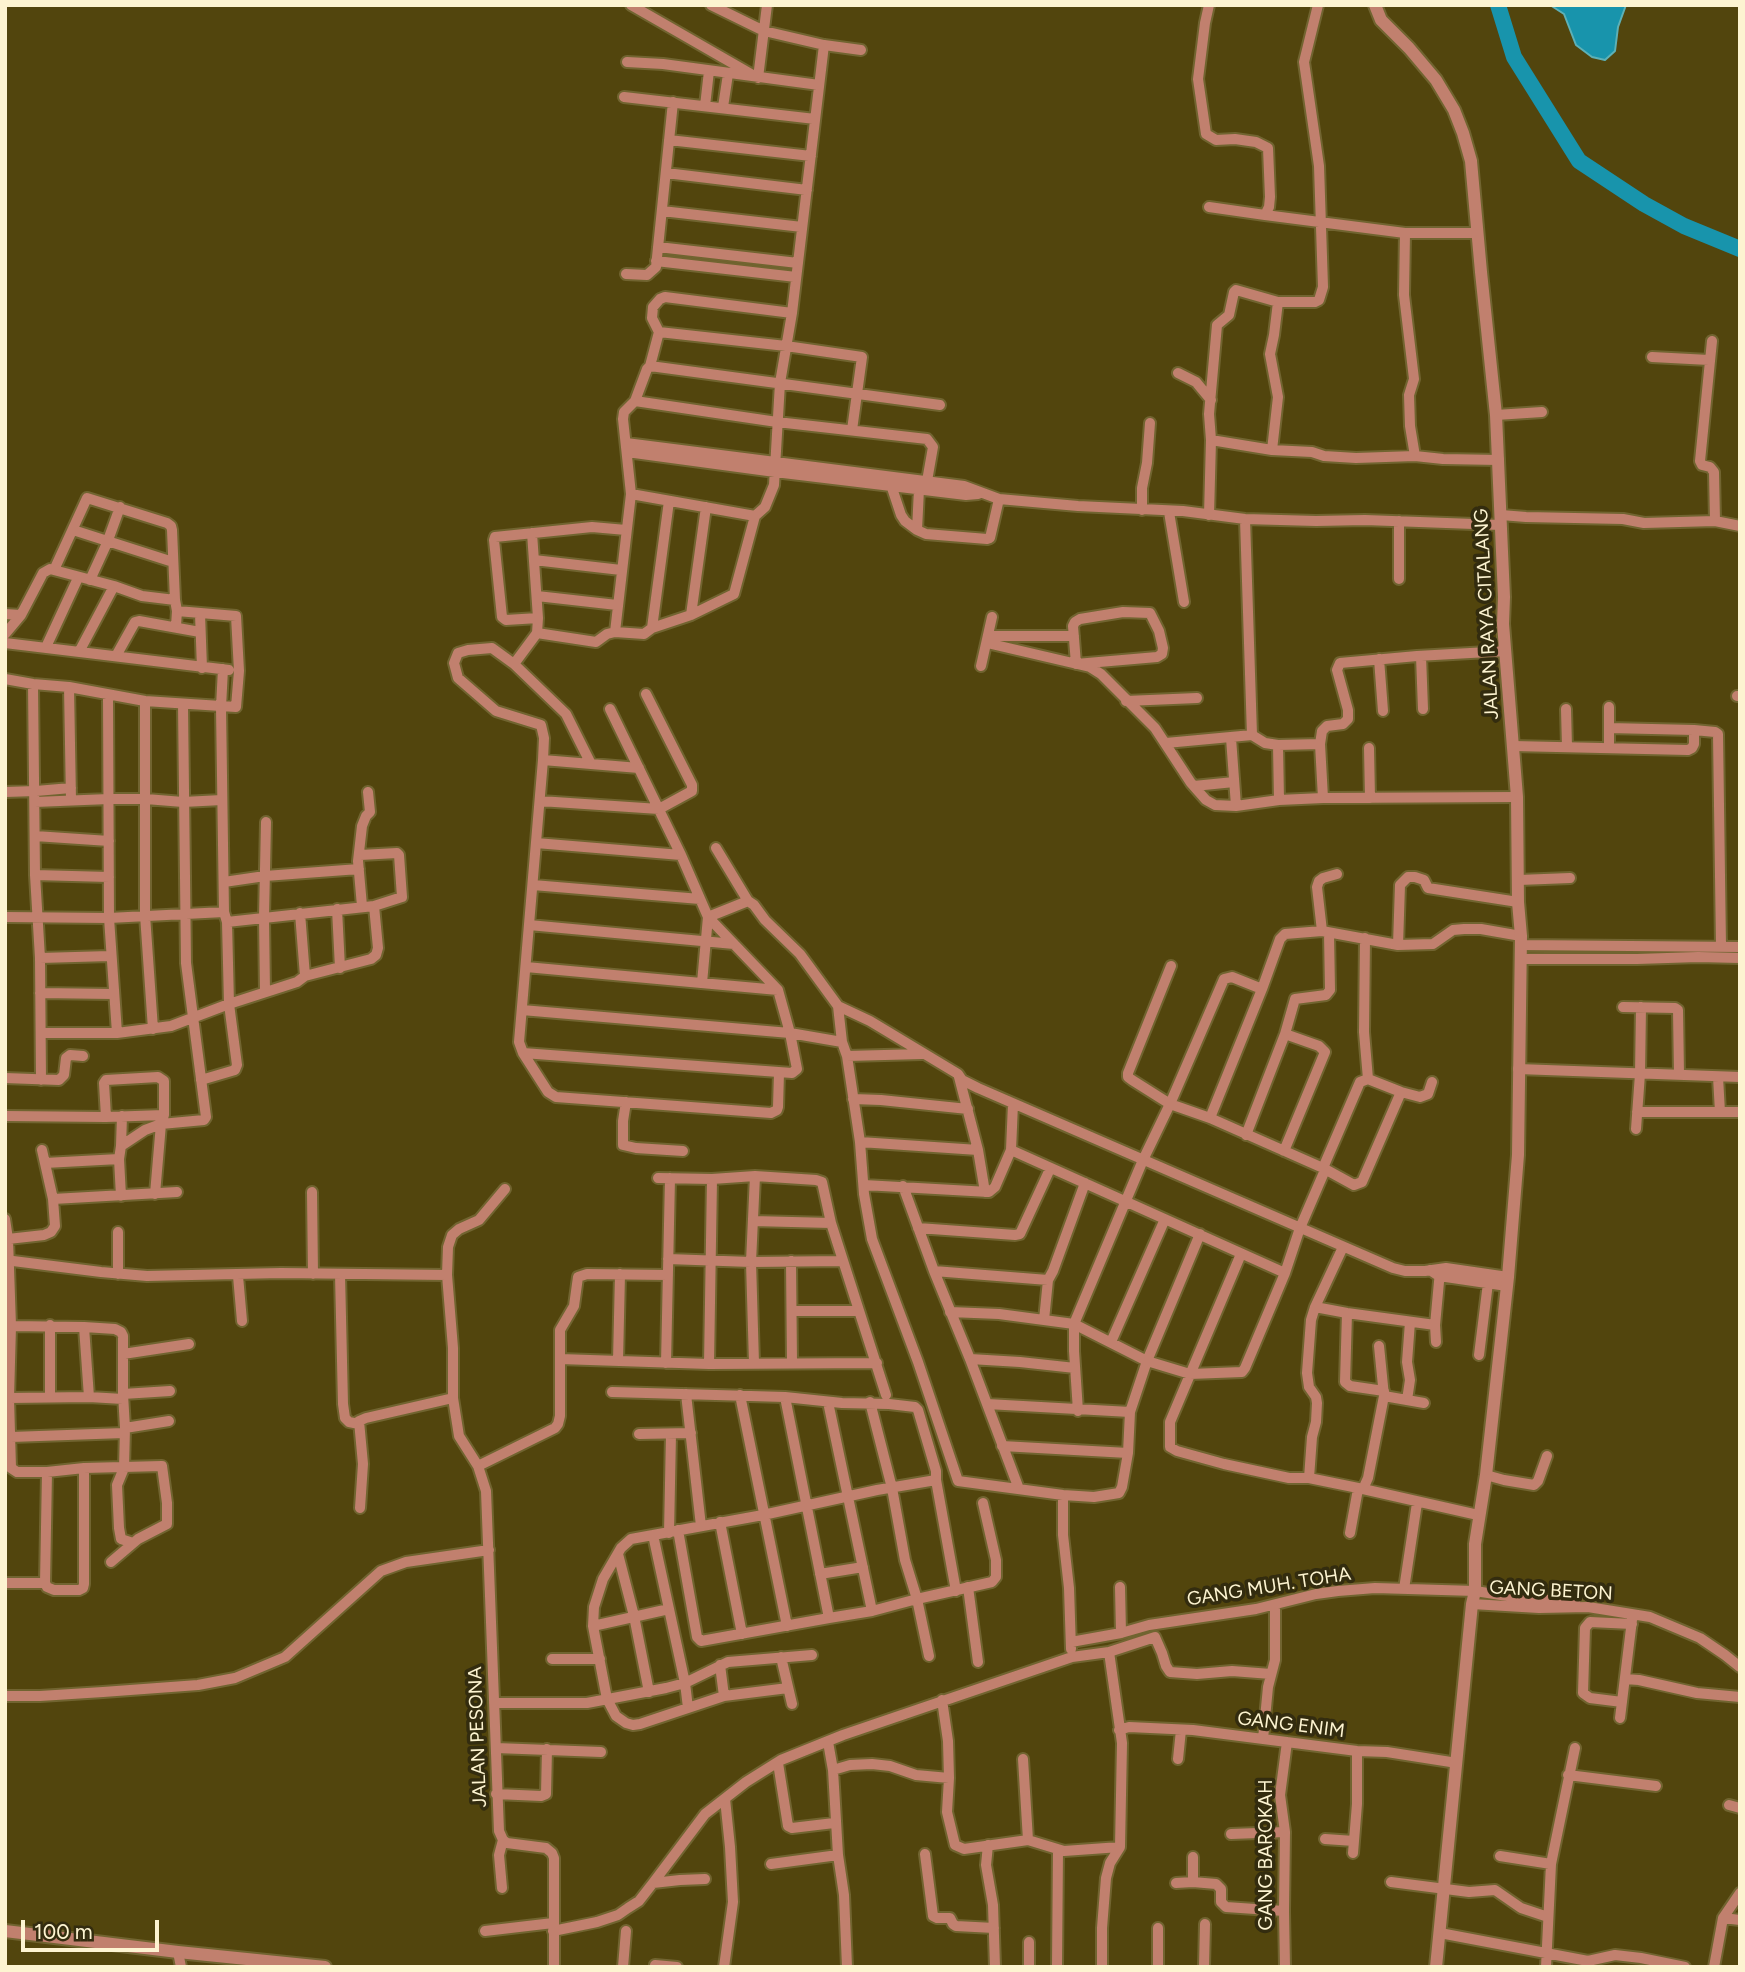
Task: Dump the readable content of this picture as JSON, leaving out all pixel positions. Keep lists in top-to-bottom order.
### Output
{
  "streets": {
    "street": [
      "JALAN RAYA CITALANG",
      "GANG MUH. TOHA",
      "GANG BETON",
      "GANG ENIM",
      "JALAN PESONA",
      "GANG BAROKAH"
    ]
  },
  "crossings": [
    ["JALAN RAYA CITALANG", "GANG MUH. TOHA"],
    ["JALAN RAYA CITALANG", "GANG BETON"],
    ["JALAN RAYA CITALANG", "GANG ENIM"],
    ["GANG MUH. TOHA", "GANG BETON"],
    ["GANG ENIM", "GANG BAROKAH"]
  ],
  "scale_bar": "100 m"
}
